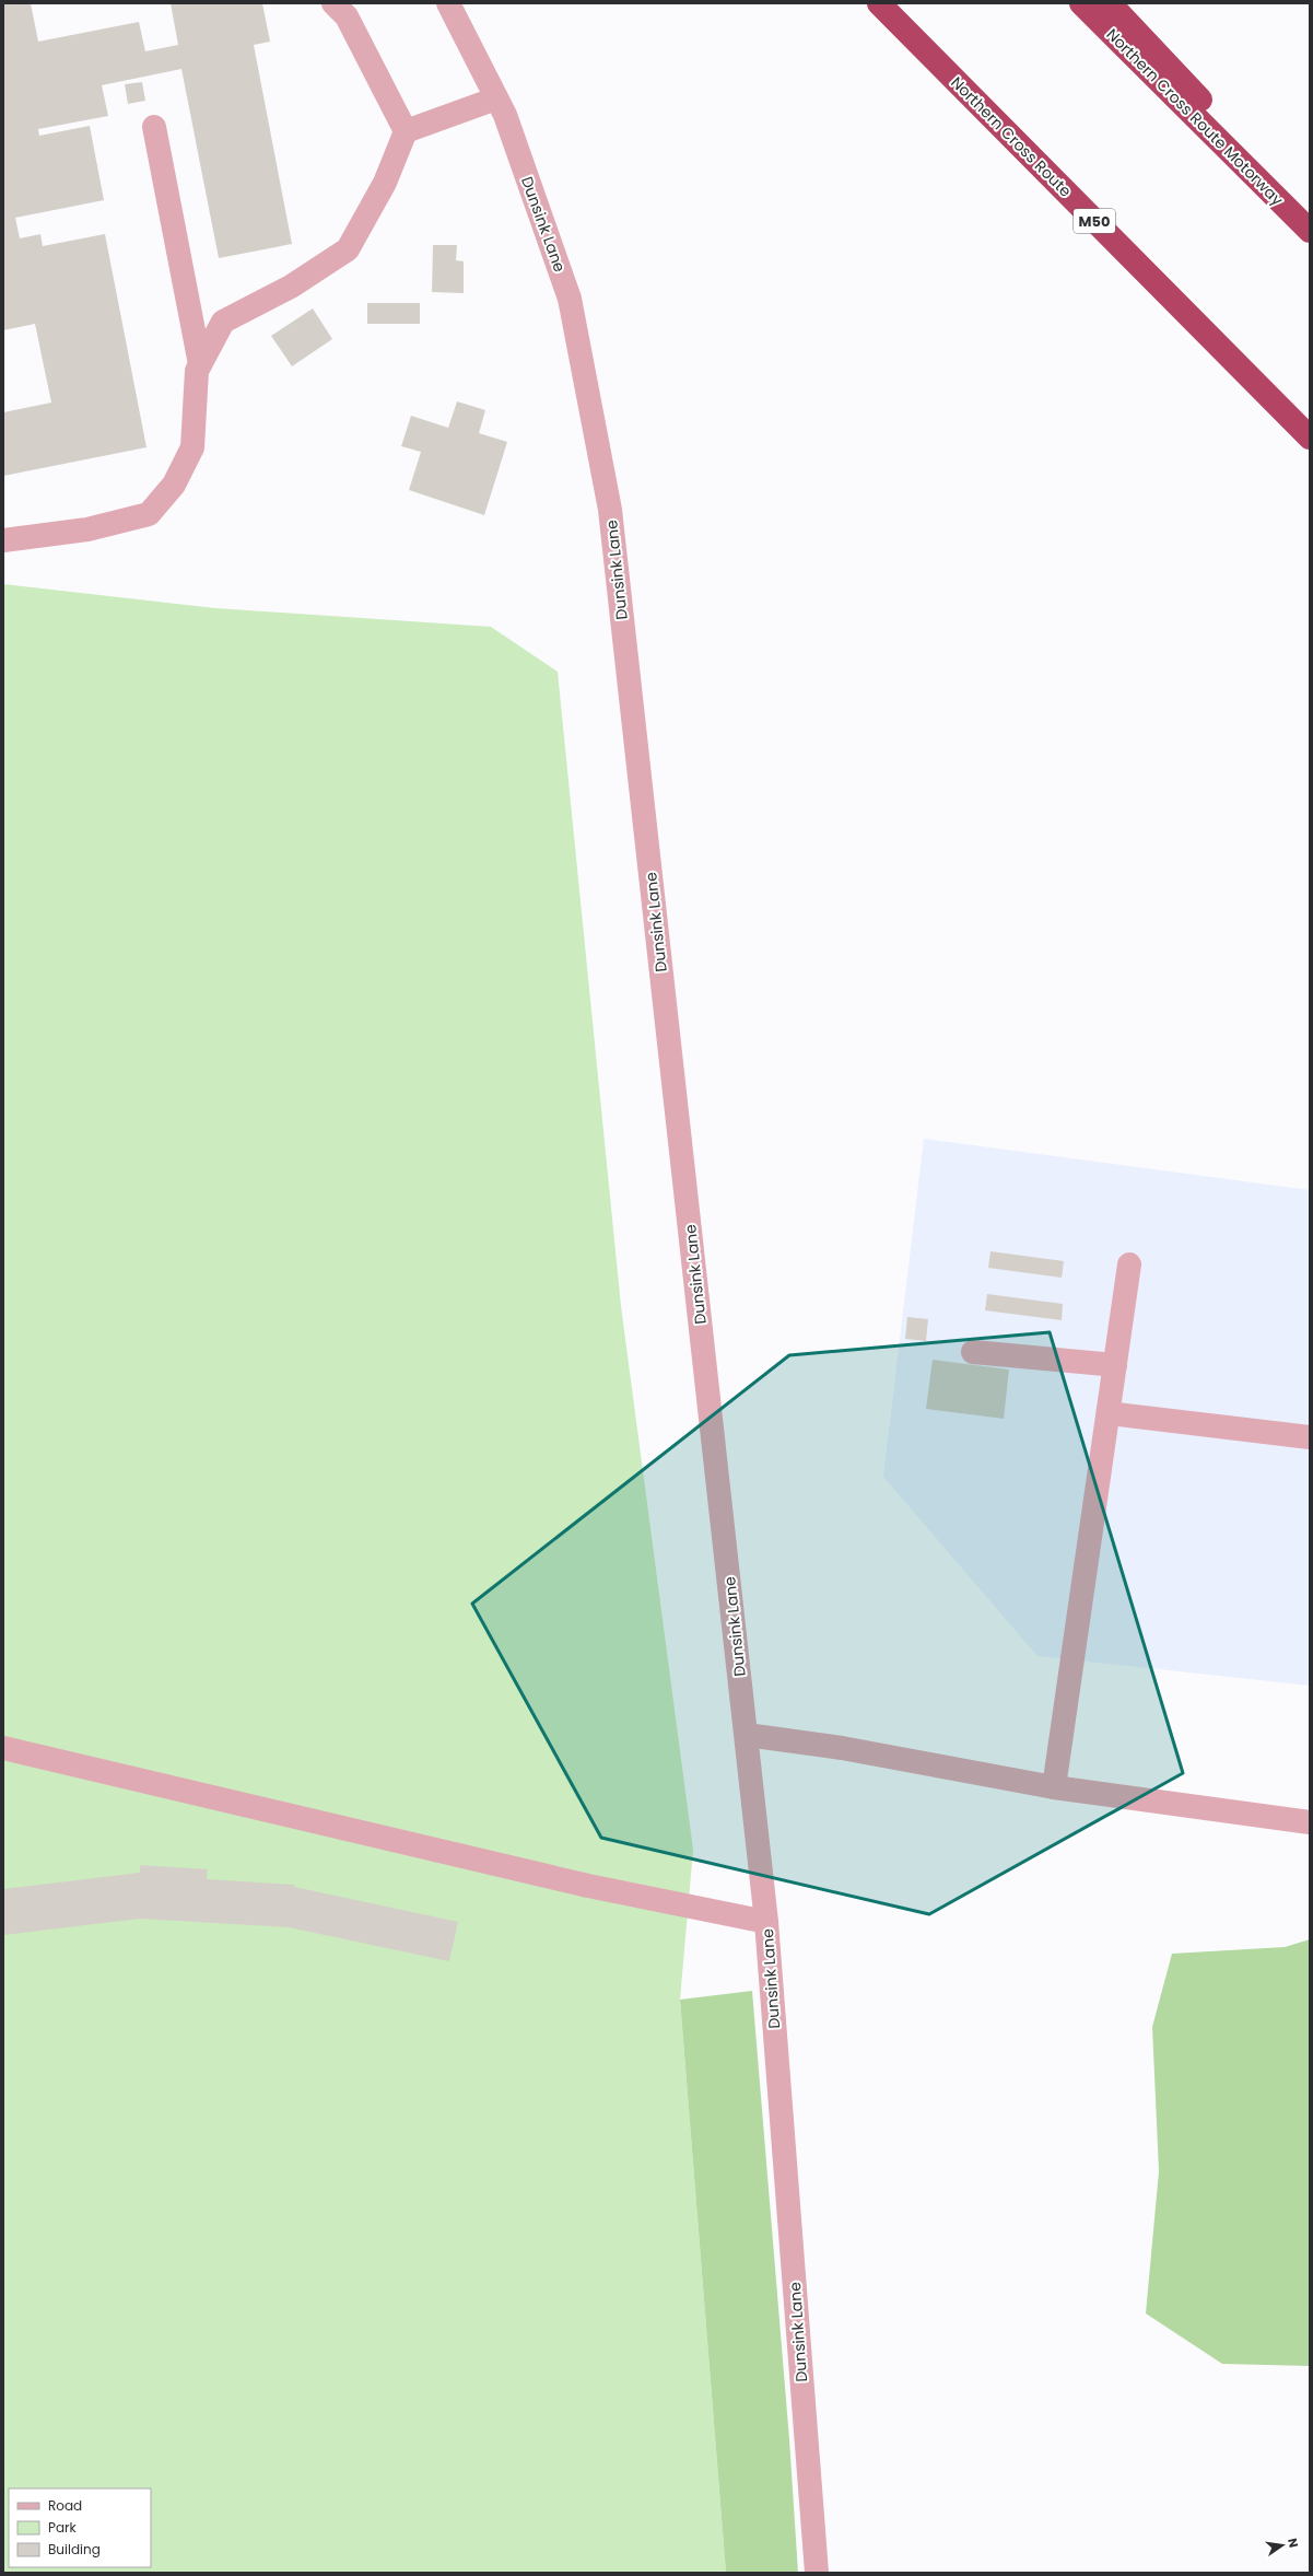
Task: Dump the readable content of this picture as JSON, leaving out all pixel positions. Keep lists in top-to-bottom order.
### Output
{
  "streets": {
    "highway": ["Northern Cross Route Motorway", "Northern Cross Route", "M50"],
    "street": ["Dunsink Lane"]
  },
  "legend": ["Road", "Park", "Building"],
  "north": "right"
}
